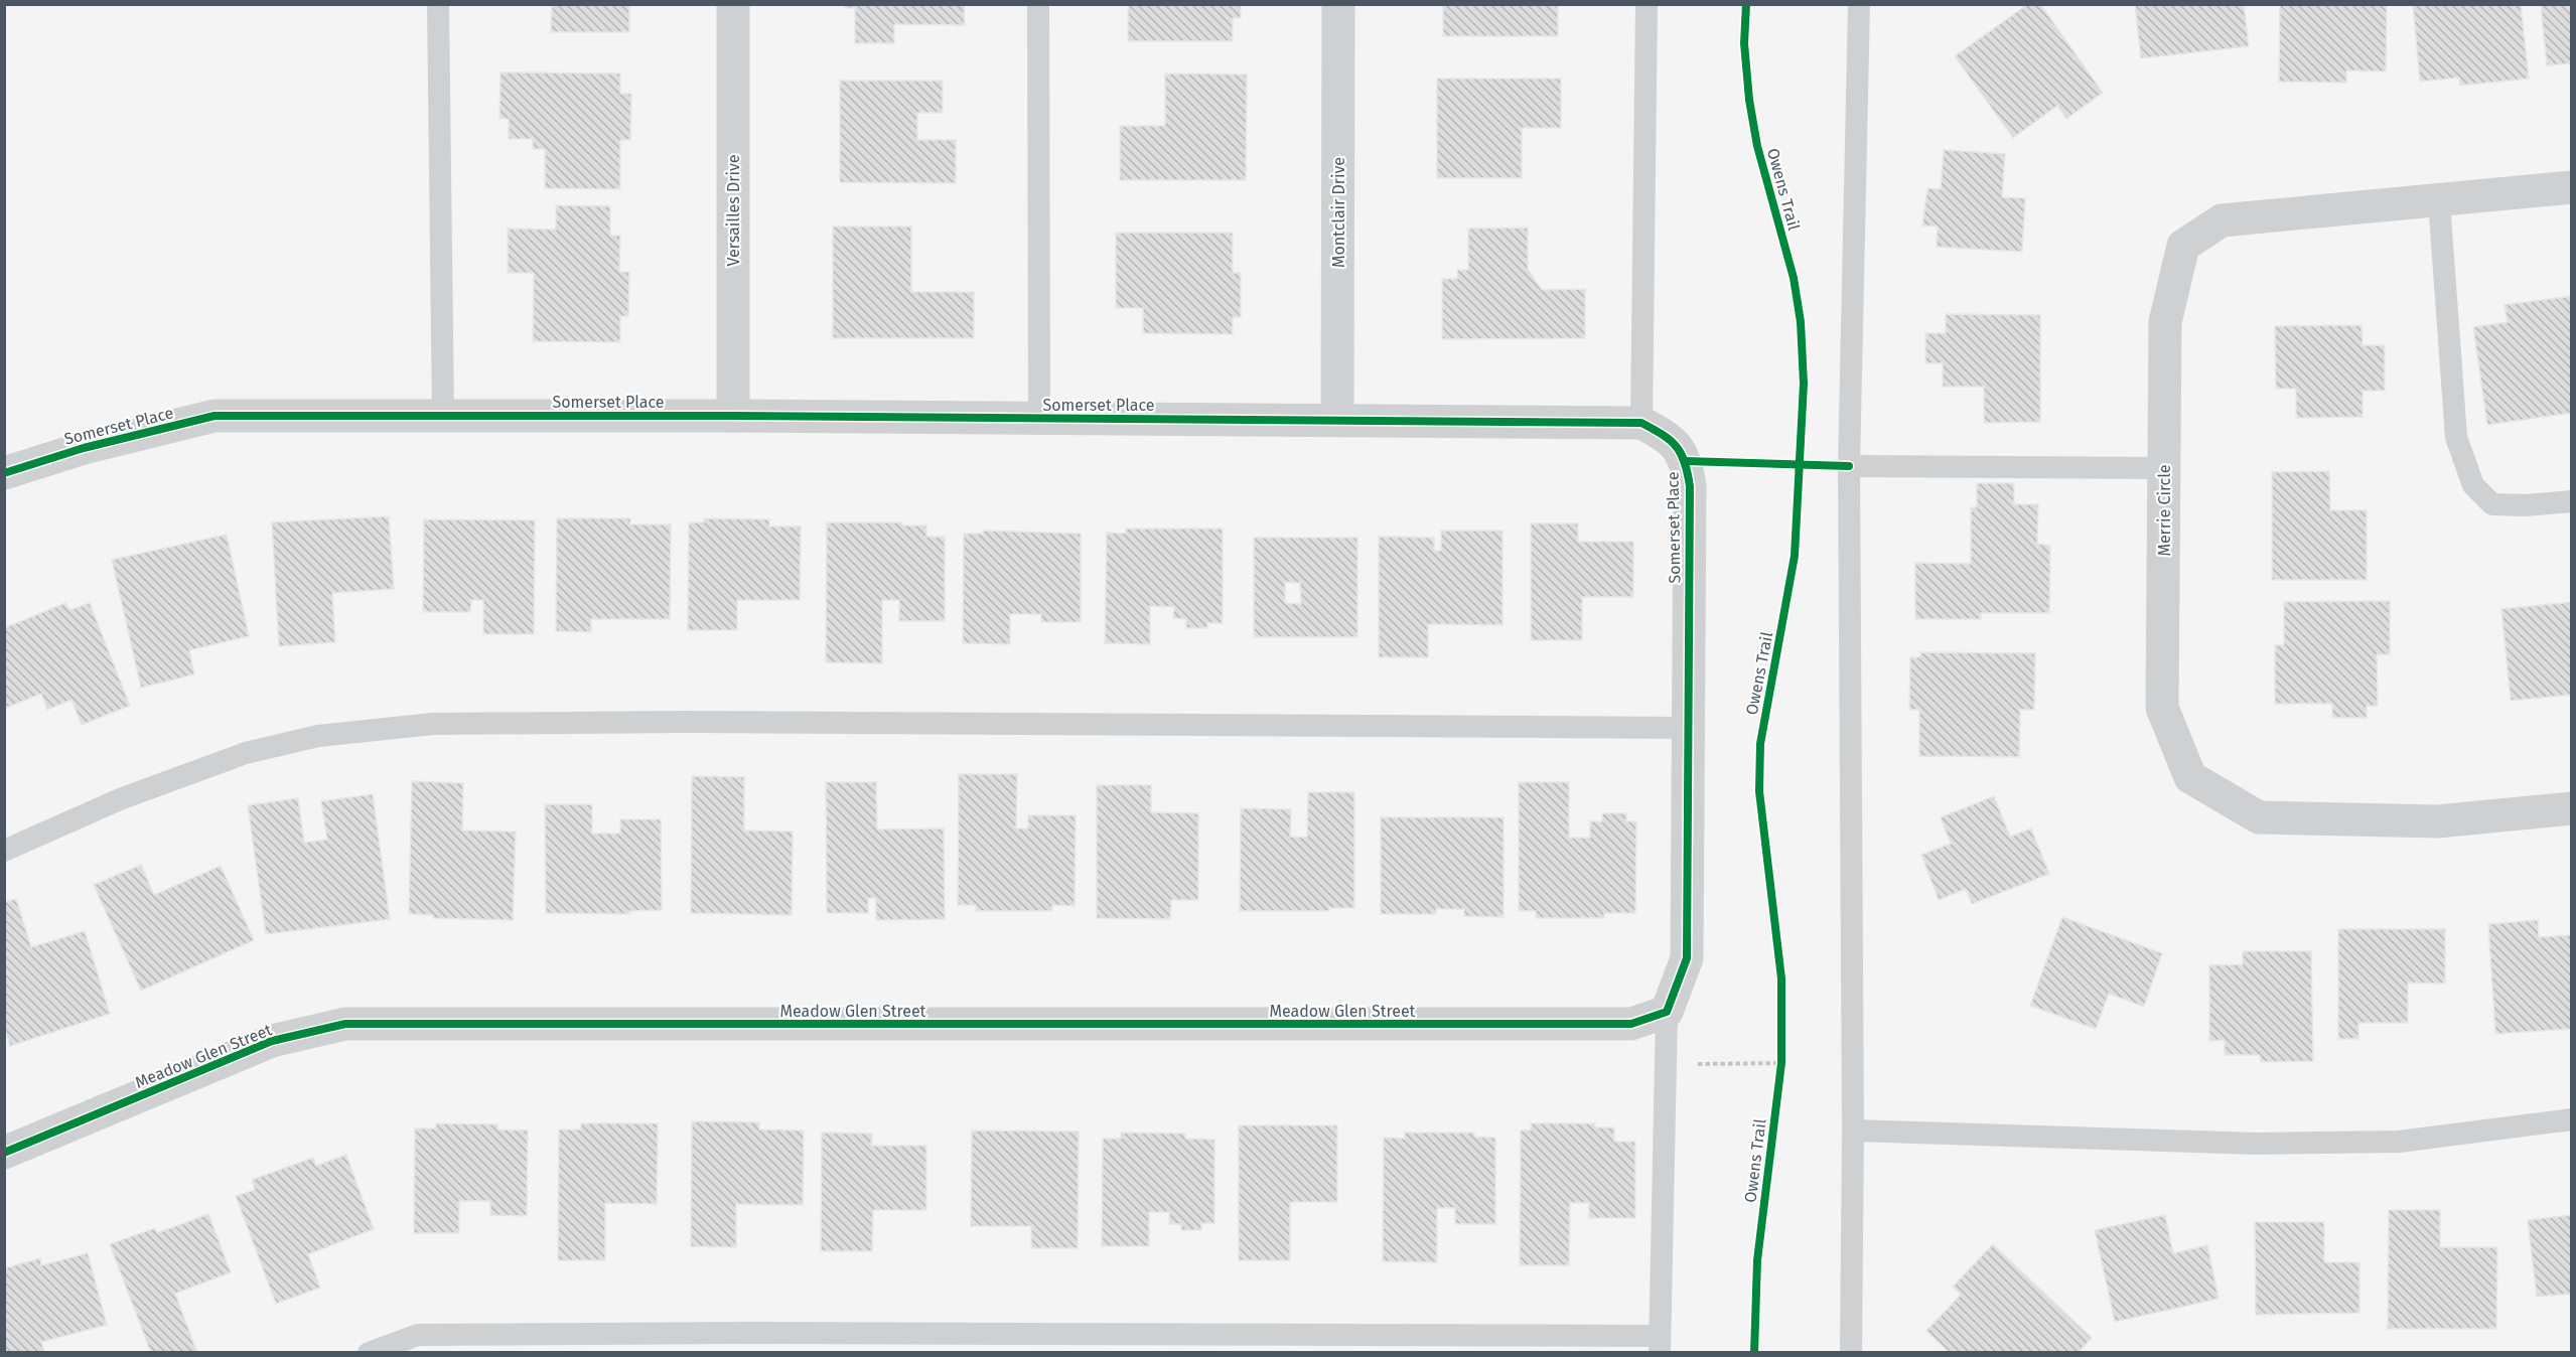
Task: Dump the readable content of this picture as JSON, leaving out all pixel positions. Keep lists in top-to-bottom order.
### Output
{
  "streets": {
    "street": [
      "Versailles Drive",
      "Montclair Drive",
      "Somerset Place",
      "Merrie Circle",
      "Meadow Glen Street"
    ],
    "cycle path": ["Owens Trail"]
  },
  "crossings": [
    ["Versailles Drive", "Somerset Place"],
    ["Montclair Drive", "Somerset Place"],
    ["Somerset Place", "Meadow Glen Street"]
  ]
}
